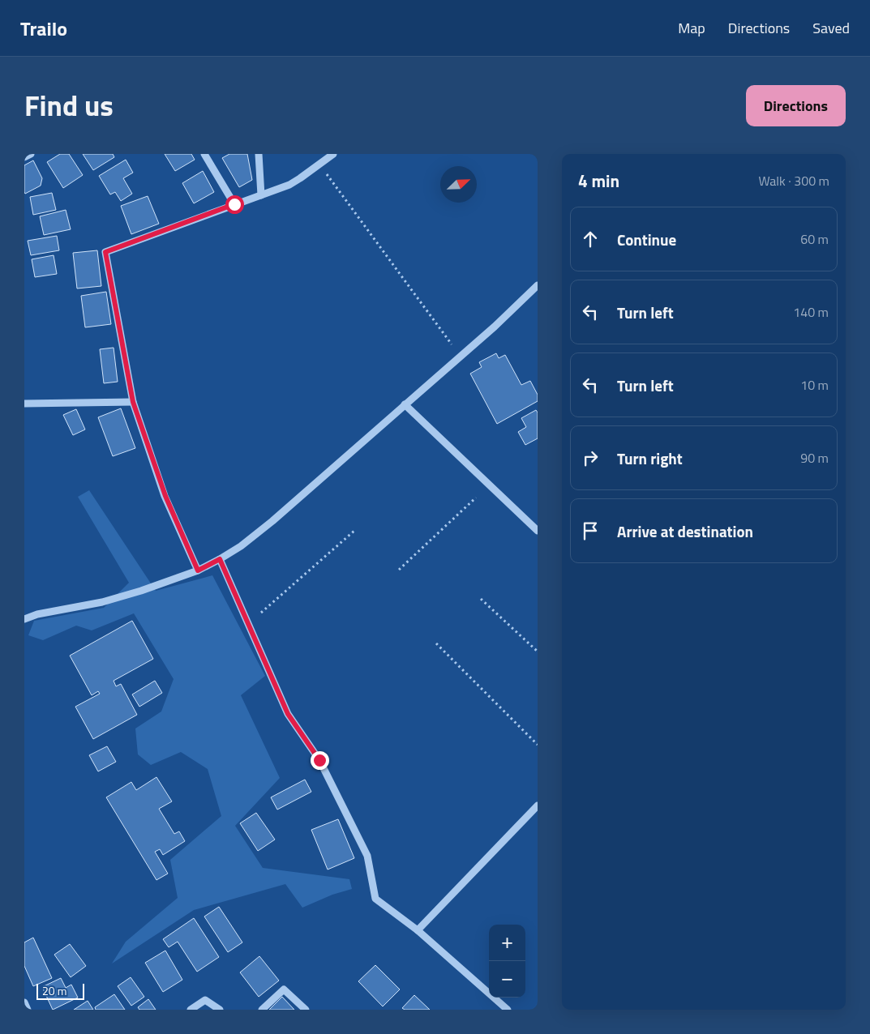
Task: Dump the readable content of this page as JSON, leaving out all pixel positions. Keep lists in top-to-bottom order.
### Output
{
  "scale_bar": "20 m",
  "north": "top right",
  "page": {
    "header": "Trailo",
    "nav": ["Map", "Directions", "Saved"],
    "title": "Find us",
    "buttons": "Directions",
    "heading": ["4 min", "Walk · 300 m"],
    "list": [
      ["Continue", "60 m"],
      ["Turn left", "140 m"],
      ["Turn left", "10 m"],
      ["Turn right", "90 m"],
      "Arrive at destination"
    ],
    "map_buttons": ["+", "−"],
    "scale": "20 m"
  }
}
